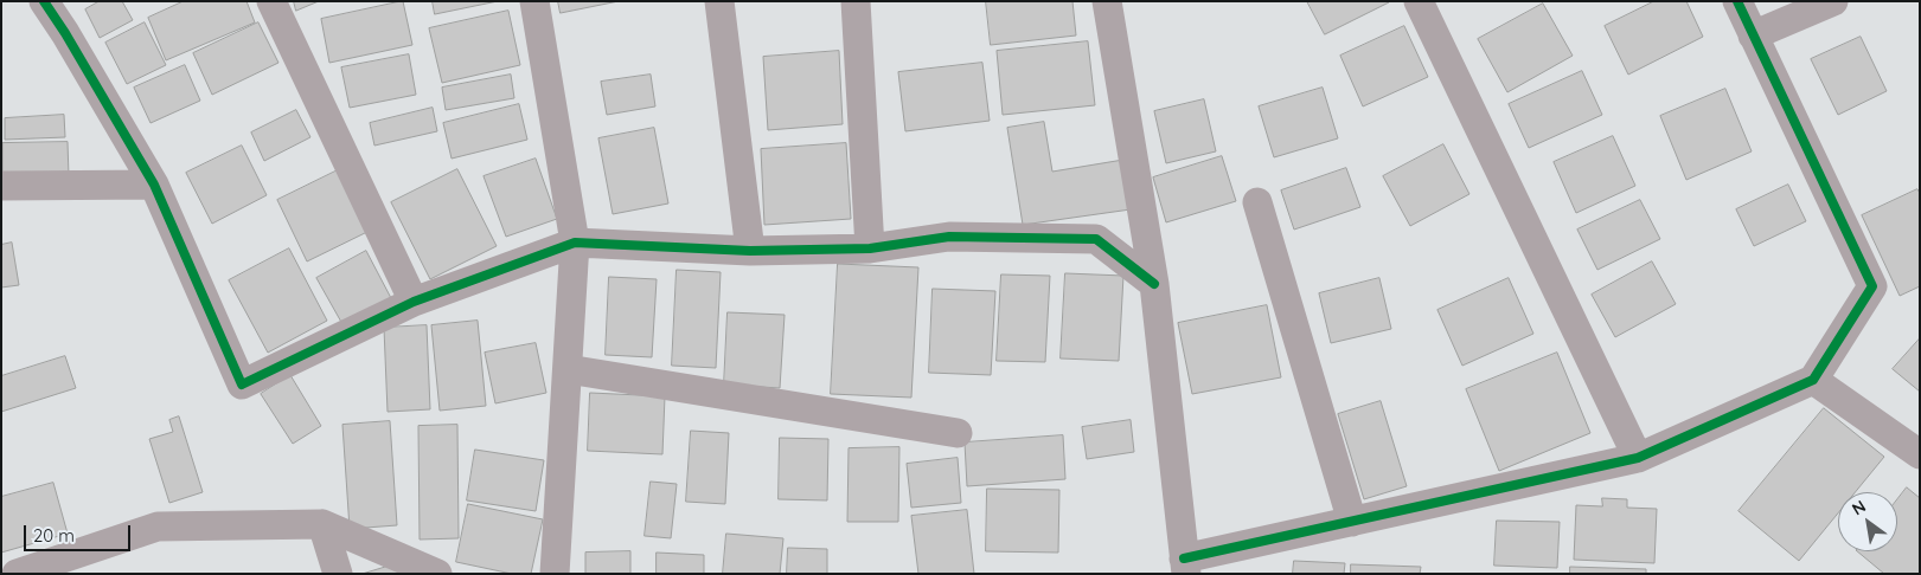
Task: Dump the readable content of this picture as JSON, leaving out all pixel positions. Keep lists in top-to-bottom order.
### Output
{
  "scale_bar": "20 m",
  "north": "top left"
}
